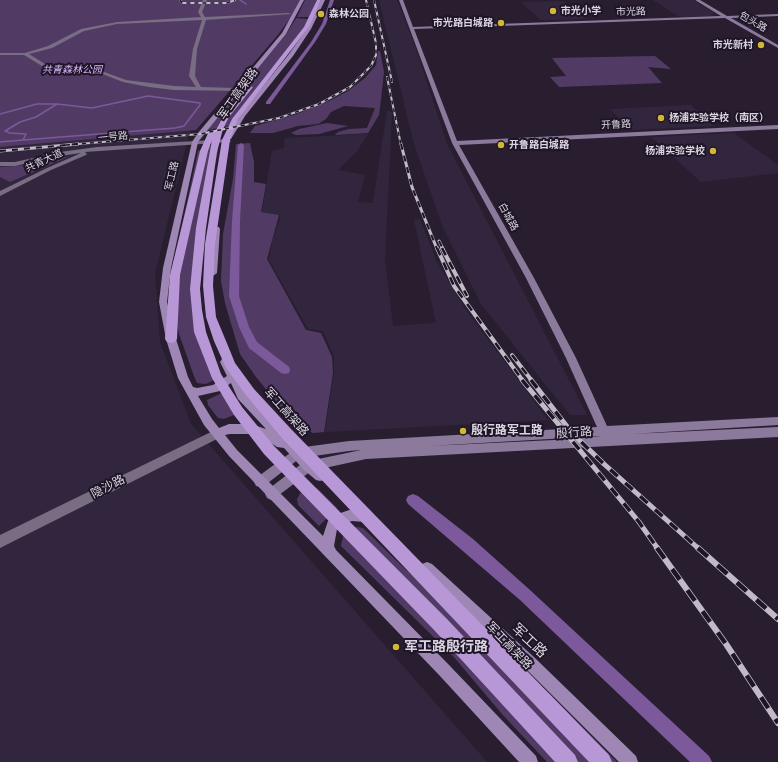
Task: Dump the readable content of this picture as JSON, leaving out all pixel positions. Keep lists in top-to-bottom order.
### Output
{
  "streets": {
    "highway": ["军工高架路"],
    "main road": ["军工路"],
    "street": [
      "市光路",
      "包头路",
      "开鲁路",
      "一号路",
      "共青大道",
      "白城路",
      "殷行路",
      "隐沙路"
    ]
  },
  "crossings": [
    ["市光路", "包头路"],
    ["市光路", "白城路"],
    ["开鲁路", "白城路"],
    ["一号路", "共青大道"],
    ["一号路", "军工路"],
    ["军工路", "殷行路"],
    ["军工路", "隐沙路"],
    ["白城路", "殷行路"]
  ],
  "parks": ["共青森林公园"],
  "places": [
    "市光小学",
    "森林公园",
    "市光路白城路",
    "市光新村",
    "杨浦实验学校（南区）",
    "开鲁路白城路",
    "杨浦实验学校",
    "殷行路军工路",
    "军工路殷行路"
  ]
}
